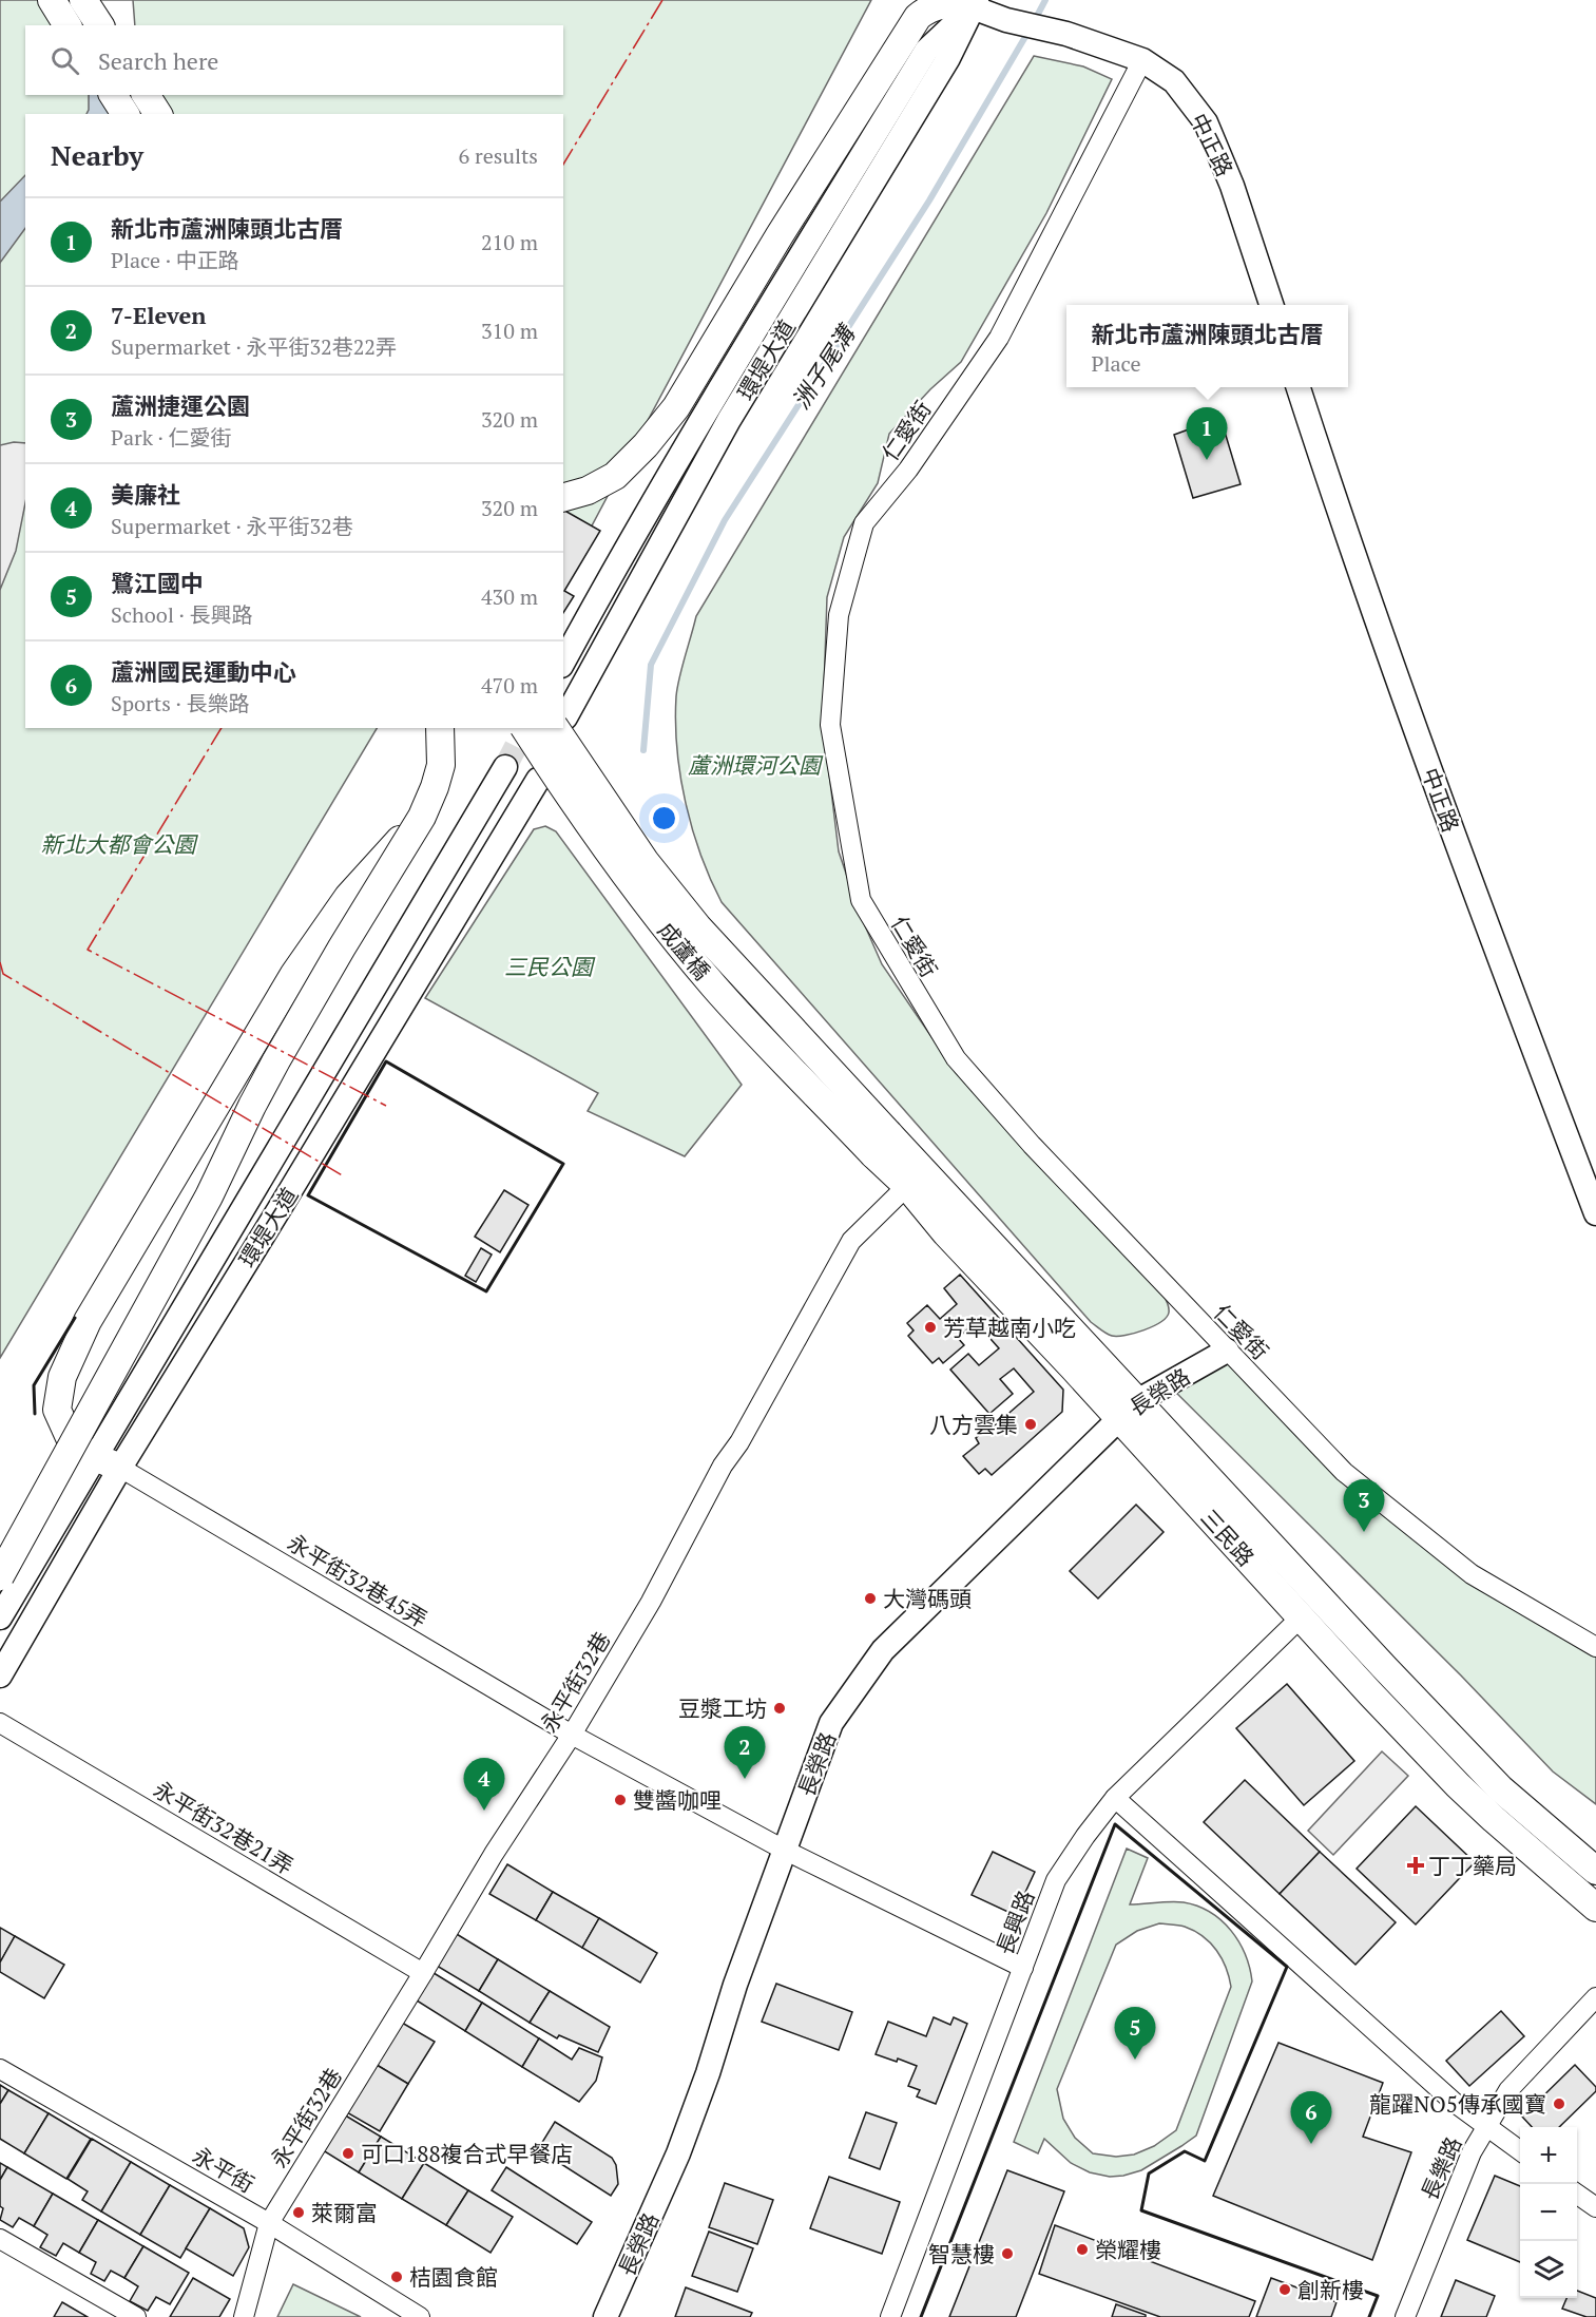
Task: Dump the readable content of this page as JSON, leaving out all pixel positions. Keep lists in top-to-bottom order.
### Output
{
  "streets": {
    "main road": ["成蘆橋", "三民路"],
    "street": [
      "中正路",
      "環堤大道",
      "仁愛街",
      "長榮路",
      "永平街32巷45弄",
      "永平街32巷",
      "永平街32巷21弄",
      "長興路",
      "長樂路",
      "永平街"
    ]
  },
  "crossings": [
    ["中正路", "環堤大道"],
    ["中正路", "仁愛街"],
    ["環堤大道", "永平街32巷45弄"],
    ["仁愛街", "長榮路"],
    ["成蘆橋", "三民路"],
    ["長榮路", "三民路"],
    ["長榮路", "永平街32巷45弄"],
    ["三民路", "永平街32巷"],
    ["三民路", "長興路"],
    ["永平街32巷45弄", "永平街32巷"],
    ["永平街32巷45弄", "長興路"],
    ["永平街32巷", "永平街32巷21弄"],
    ["永平街32巷", "永平街"]
  ],
  "water": ["洲子尾溝"],
  "parks": ["蘆洲環河公園", "新北大都會公園", "三民公園"],
  "places": {
    "other": [
      "芳草越南小吃",
      "八方雲集",
      "大灣碼頭",
      "豆漿工坊",
      "雙醬咖哩",
      "龍躍NO5傳承國寶",
      "可口188複合式早餐店",
      "萊爾富",
      "榮耀樓",
      "智慧樓",
      "桔園食館",
      "創新樓"
    ],
    "health": ["丁丁藥局"]
  },
  "page": {
    "search": "Search here",
    "heading": ["Nearby", "6 results"],
    "list": [
      {
        "mark": "1",
        "name": "新北市蘆洲陳頭北古厝",
        "note": "Place · 中正路",
        "value": "210 m"
      },
      {
        "mark": "2",
        "name": "7-Eleven",
        "note": "Supermarket · 永平街32巷22弄",
        "value": "310 m"
      },
      {
        "mark": "3",
        "name": "蘆洲捷運公園",
        "note": "Park · 仁愛街",
        "value": "320 m"
      },
      {
        "mark": "4",
        "name": "美廉社",
        "note": "Supermarket · 永平街32巷",
        "value": "320 m"
      },
      {
        "mark": "5",
        "name": "鷺江國中",
        "note": "School · 長興路",
        "value": "430 m"
      },
      {
        "mark": "6",
        "name": "蘆洲國民運動中心",
        "note": "Sports · 長樂路",
        "value": "470 m"
      }
    ],
    "popup": ["新北市蘆洲陳頭北古厝", "Place"],
    "pins": [
      "1",
      "3",
      "2",
      "4",
      "5",
      "6"
    ],
    "map_buttons": ["+", "−"]
  }
}
